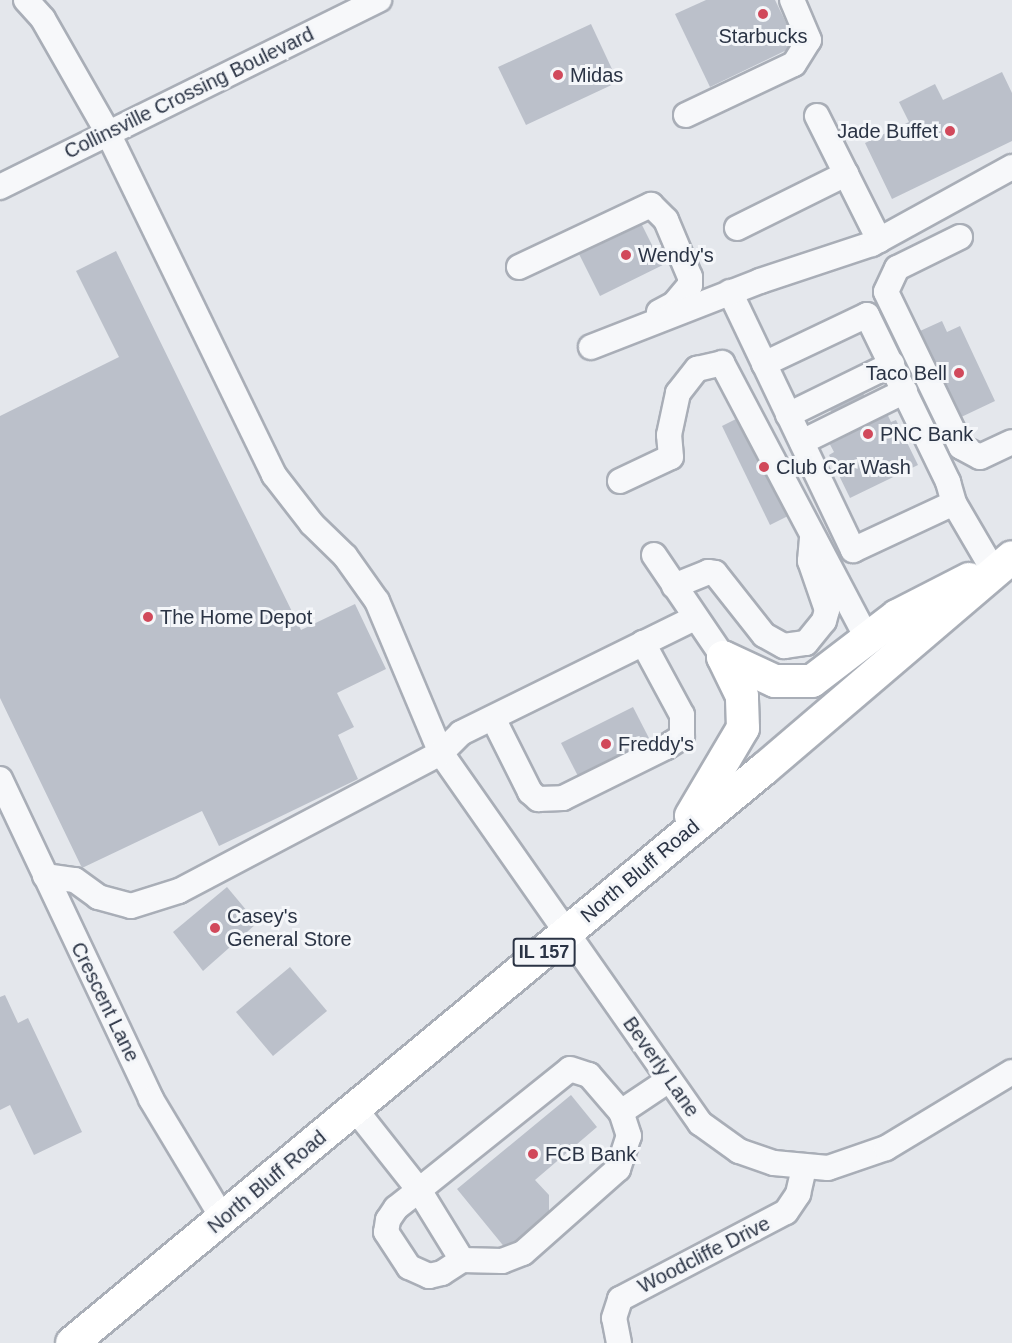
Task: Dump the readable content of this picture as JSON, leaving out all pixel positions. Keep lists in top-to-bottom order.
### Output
{
  "streets": {
    "main road": ["North Bluff Road", "IL 157"],
    "street": [
      "Collinsville Crossing Boulevard",
      "Crescent Lane",
      "Beverly Lane",
      "Woodcliffe Drive"
    ]
  },
  "crossings": [
    ["Collinsville Crossing Boulevard", "Beverly Lane"],
    ["North Bluff Road", "Crescent Lane"],
    ["North Bluff Road", "Beverly Lane"],
    ["Beverly Lane", "Woodcliffe Drive"]
  ],
  "places": [
    "Starbucks",
    "Midas",
    "Jade Buffet",
    "Wendy's",
    "Taco Bell",
    "PNC Bank",
    "Club Car Wash",
    "The Home Depot",
    "Freddy's",
    "Casey's General Store",
    "FCB Bank"
  ]
}
